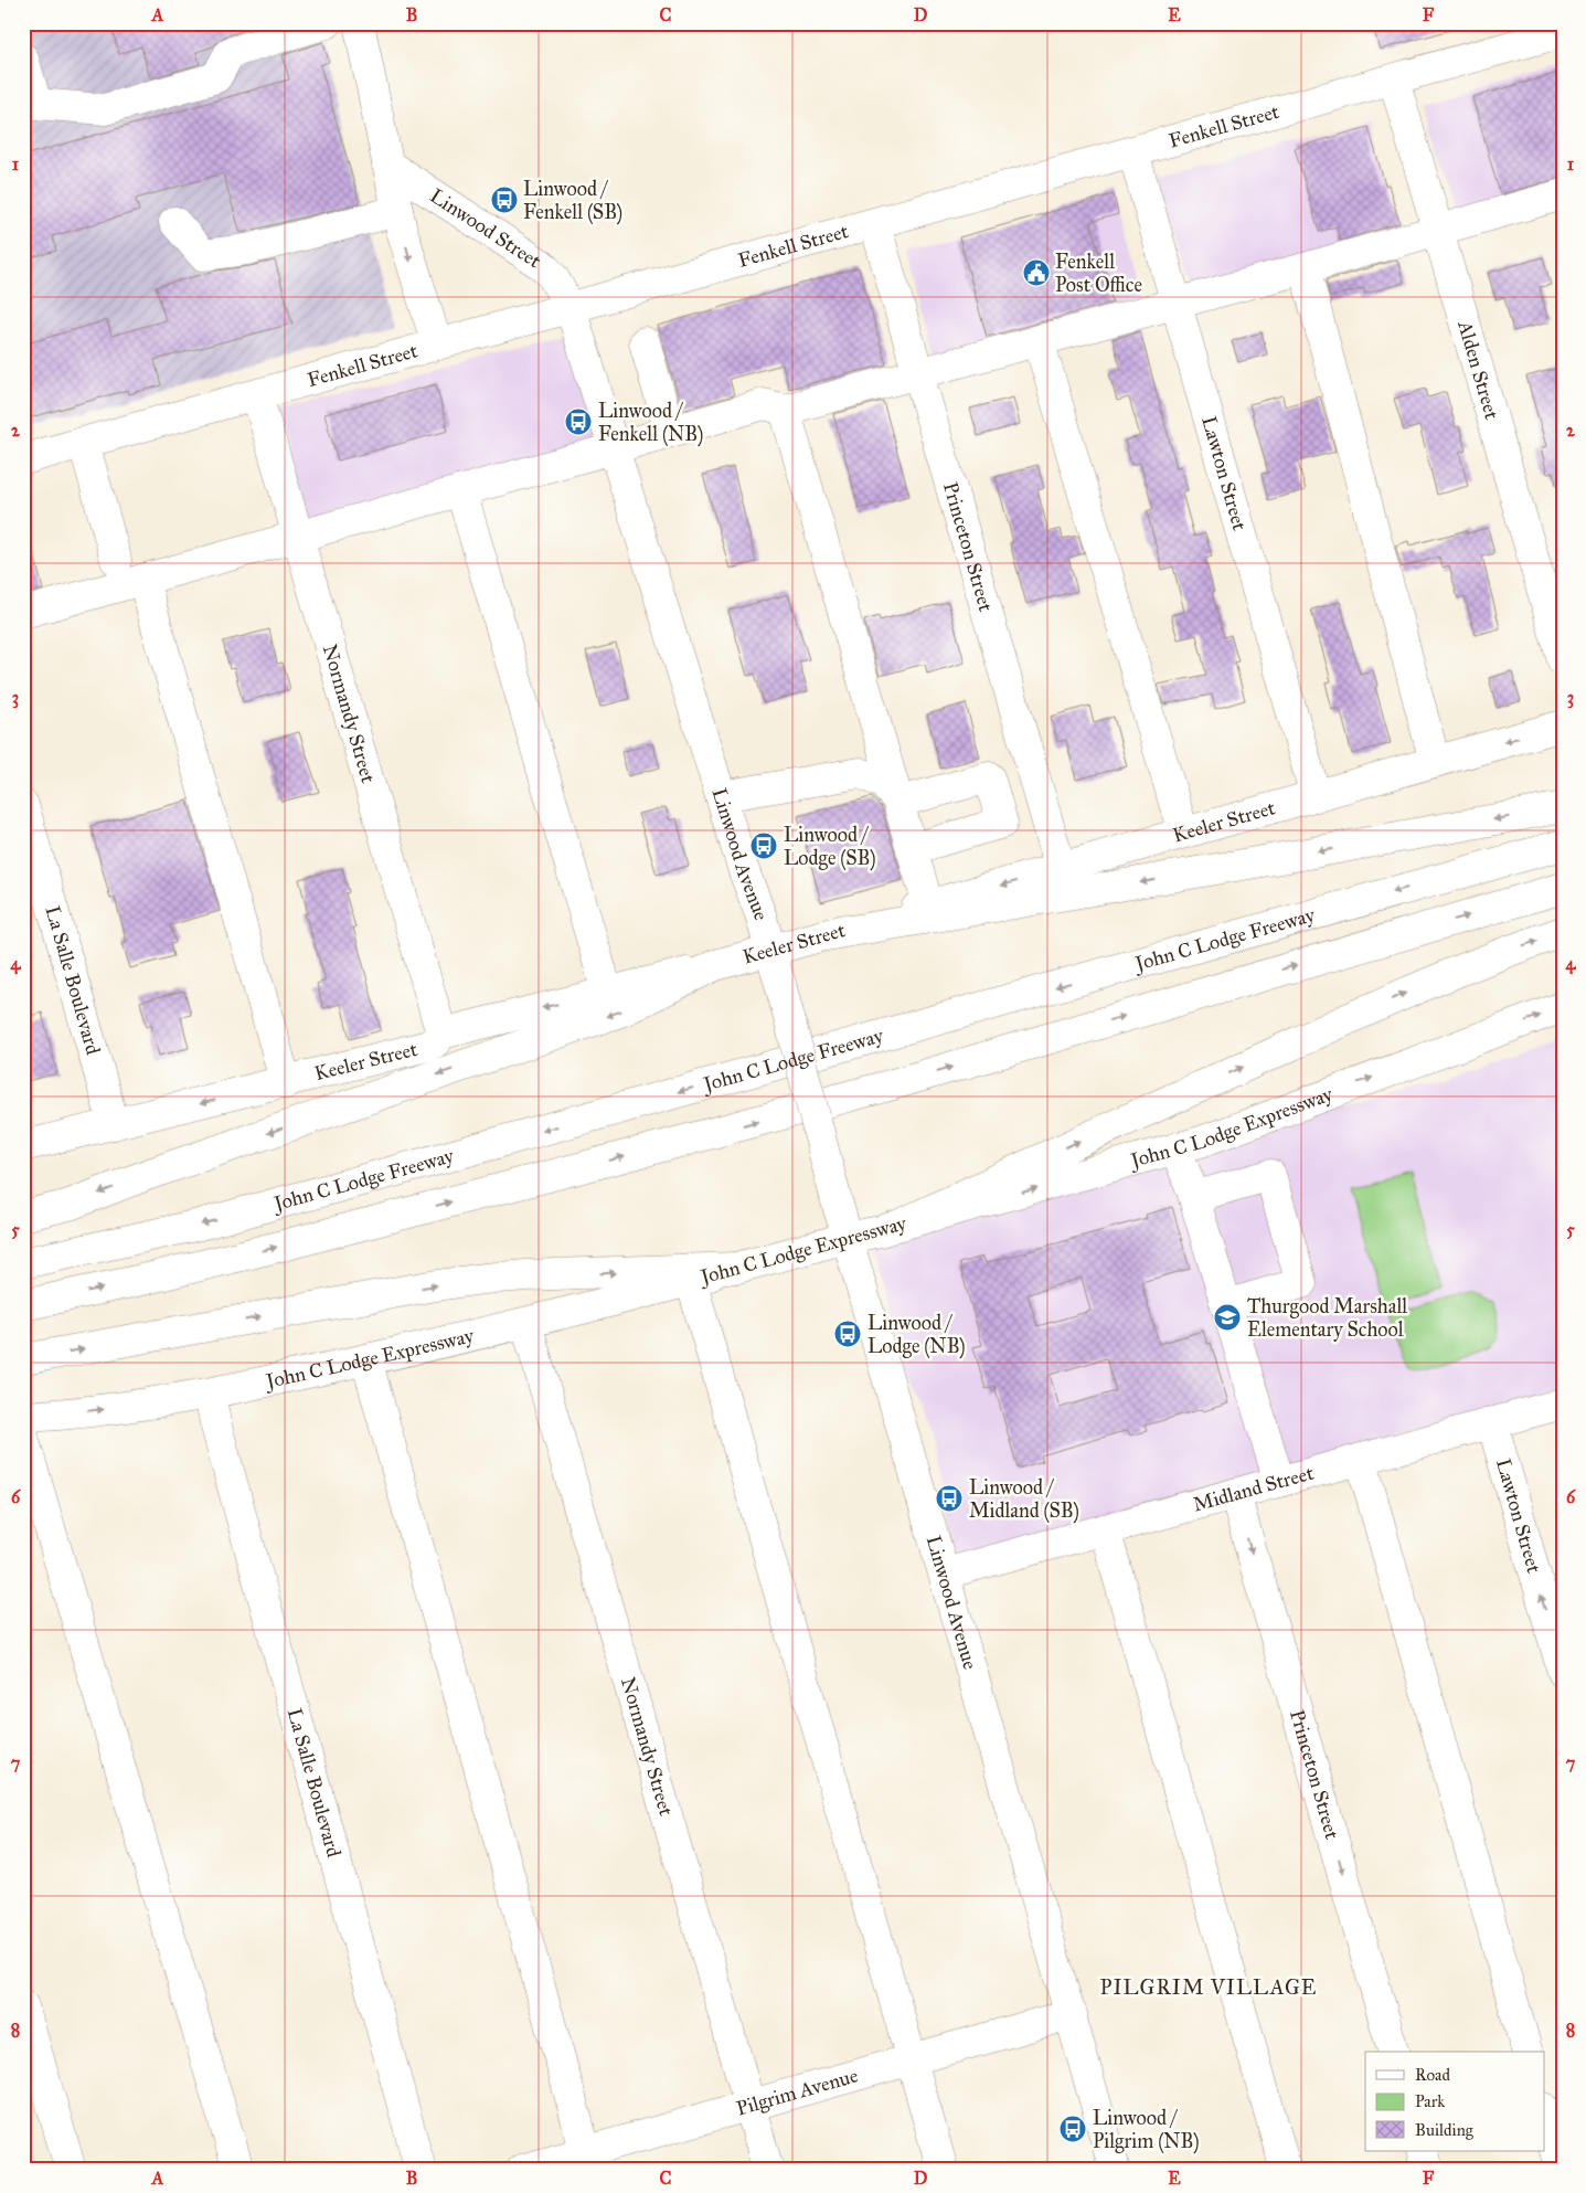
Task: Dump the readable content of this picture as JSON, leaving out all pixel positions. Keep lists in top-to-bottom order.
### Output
{
  "streets": {
    "main road": [
      "Fenkell Street",
      "Linwood Street",
      "Alden Street",
      "Lawton Street",
      "Princeton Street",
      "Normandy Street",
      "Keeler Street",
      "Linwood Avenue",
      "John C Lodge Freeway",
      "La Salle Boulevard",
      "John C Lodge Expressway",
      "Midland Street",
      "Pilgrim Avenue"
    ]
  },
  "crossings": [
    ["Fenkell Street", "Linwood Street"],
    ["Fenkell Street", "Alden Street"],
    ["Fenkell Street", "Lawton Street"],
    ["Fenkell Street", "Princeton Street"],
    ["Fenkell Street", "Normandy Street"],
    ["Fenkell Street", "Linwood Avenue"],
    ["Linwood Street", "Linwood Avenue"],
    ["Lawton Street", "Keeler Street"],
    ["Lawton Street", "Midland Street"],
    ["Princeton Street", "Keeler Street"],
    ["Princeton Street", "Midland Street"],
    ["Normandy Street", "Keeler Street"],
    ["Normandy Street", "John C Lodge Expressway"],
    ["Normandy Street", "Pilgrim Avenue"],
    ["Keeler Street", "Linwood Avenue"],
    ["Keeler Street", "La Salle Boulevard"],
    ["Linwood Avenue", "John C Lodge Expressway"],
    ["Linwood Avenue", "Midland Street"],
    ["Linwood Avenue", "Pilgrim Avenue"],
    ["La Salle Boulevard", "John C Lodge Expressway"]
  ],
  "districts": ["PILGRIM VILLAGE"],
  "places": {
    "bus stop": [
      "Linwood / Fenkell (SB)",
      "Linwood / Fenkell (NB)",
      "Linwood / Lodge (SB)",
      "Linwood / Lodge (NB)",
      "Linwood / Midland (SB)",
      "Linwood / Pilgrim (NB)"
    ],
    "public building": ["Fenkell Post Office"],
    "school or university": ["Thurgood Marshall Elementary School"]
  },
  "legend": ["Road", "Park", "Building"],
  "grid": {
    "columns": [
      "A",
      "B",
      "C",
      "D",
      "E",
      "F"
    ],
    "rows": [
      "1",
      "2",
      "3",
      "4",
      "5",
      "6",
      "7",
      "8"
    ]
  }
}
